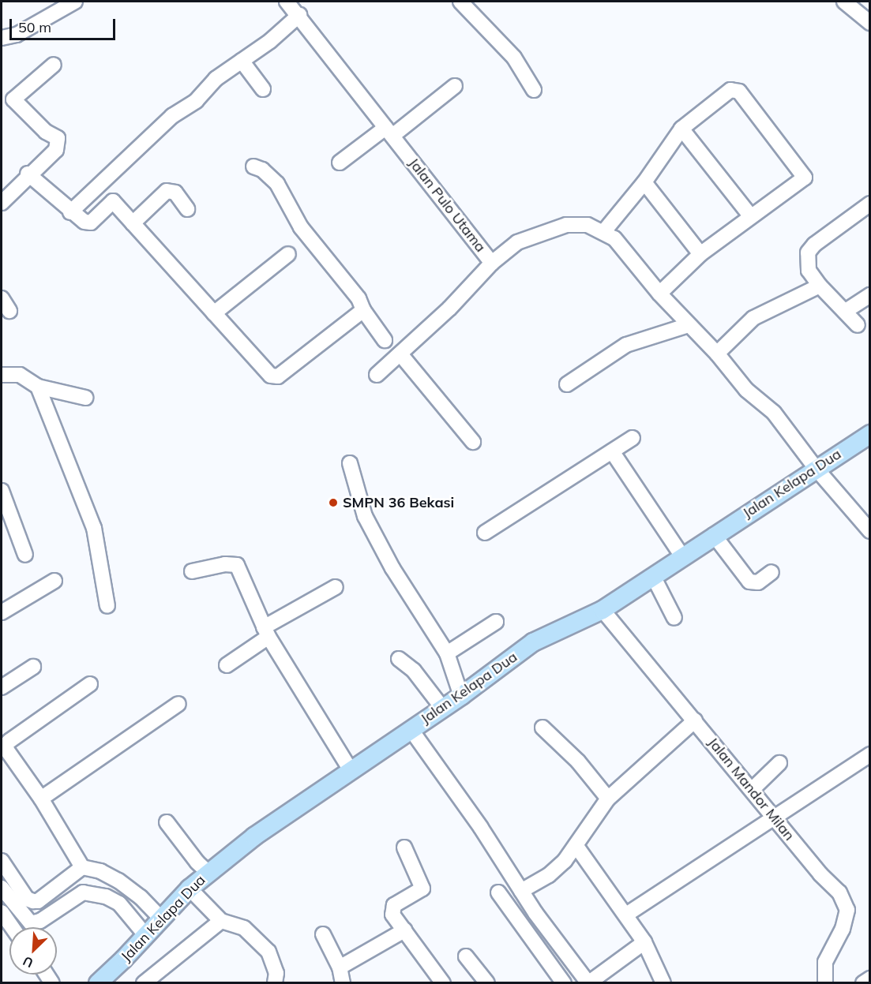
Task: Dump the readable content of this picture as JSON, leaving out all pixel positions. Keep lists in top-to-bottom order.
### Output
{
  "streets": {
    "main road": ["Jalan Kelapa Dua"],
    "street": ["Jalan Pulo Utama", "Jalan Mandor Milan"]
  },
  "crossings": [
    ["Jalan Pulo Utama", "Jalan Kelapa Dua"],
    ["Jalan Kelapa Dua", "Jalan Mandor Milan"]
  ],
  "places": ["SMPN 36 Bekasi"],
  "scale_bar": "50 m",
  "north": "bottom left"
}
